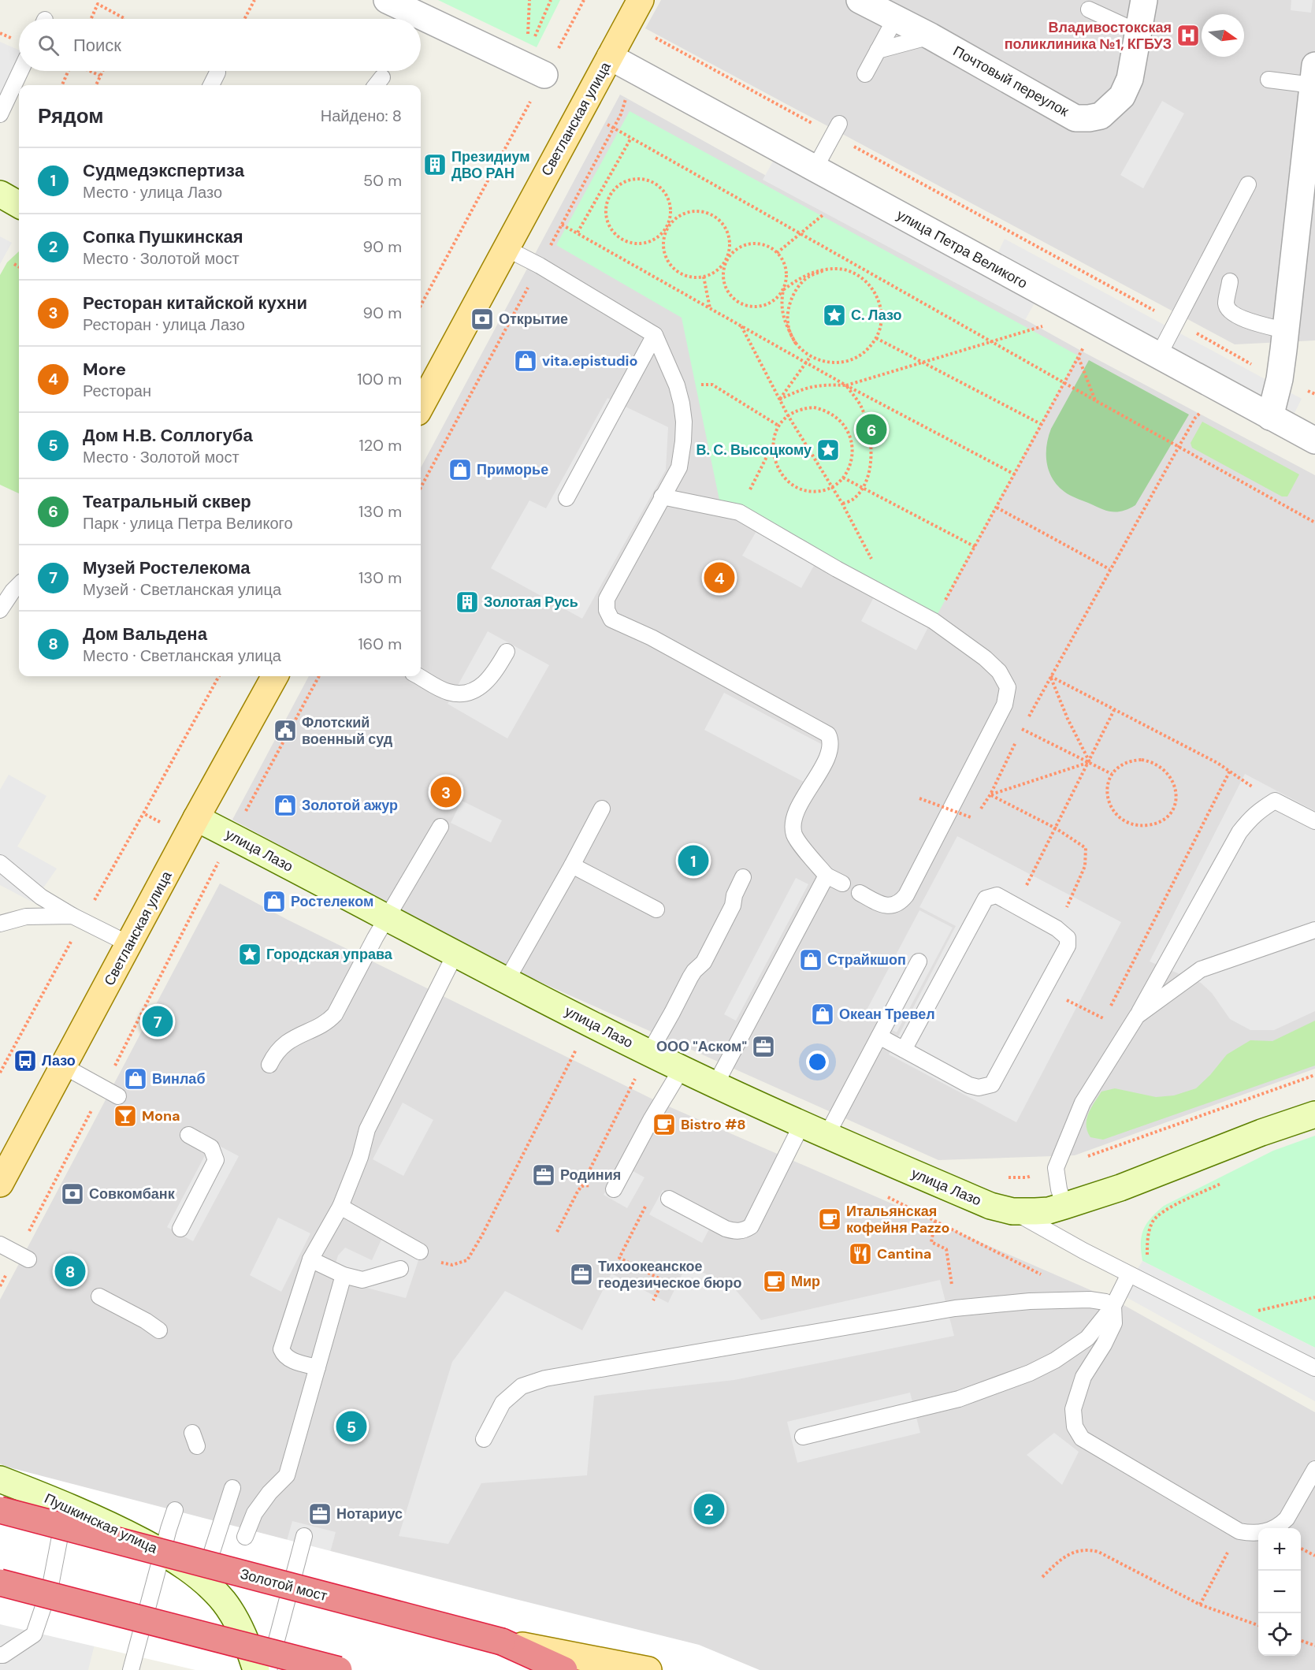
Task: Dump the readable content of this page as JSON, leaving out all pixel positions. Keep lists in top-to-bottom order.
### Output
{
  "streets": {
    "highway": ["Золотой мост"],
    "main road": ["Светланская улица", "улица Лазо", "Пушкинская улица"],
    "street": ["Почтовый переулок", "улица Петра Великого"]
  },
  "crossings": [
    ["Светланская улица", "улица Петра Великого"],
    ["Светланская улица", "улица Лазо"]
  ],
  "places": {
    "hospital": ["Владивостокская поликлиника №1, КГБУЗ"],
    "building": ["Президиум ДВО РАН", "Золотая Русь"],
    "place": ["С. Лазо", "В. С. Высоцкому", "Городская управа"],
    "bank": ["Открытие", "Совкомбанк"],
    "shop": [
      "vita.epistudio",
      "Приморье",
      "Золотой ажур",
      "Ростелеком",
      "Страйкшоп",
      "Океан Тревел",
      "Винлаб"
    ],
    "public building": ["Флотский военный суд"],
    "office": [
      "ООО \"Аском\"",
      "Родиния",
      "Тихоокеанское геодезическое бюро",
      "Нотариус"
    ],
    "bus stop": ["Лазо"],
    "bar": ["Mona"],
    "cafe": ["Bistro #8", "Итальянская кофейня Pazzo", "Мир"],
    "restaurant": ["Cantina"]
  },
  "north": "right",
  "page": {
    "search": "Поиск",
    "heading": ["Рядом", "Найдено: 8"],
    "list": [
      {
        "mark": "1",
        "name": "Судмедэкспертиза",
        "note": "Место · улица Лазо",
        "value": "50 m"
      },
      {
        "mark": "2",
        "name": "Сопка Пушкинская",
        "note": "Место · Золотой мост",
        "value": "90 m"
      },
      {
        "mark": "3",
        "name": "Ресторан китайской кухни",
        "note": "Ресторан · улица Лазо",
        "value": "90 m"
      },
      {
        "mark": "4",
        "name": "More",
        "note": "Ресторан",
        "value": "100 m"
      },
      {
        "mark": "5",
        "name": "Дом Н.В. Соллогуба",
        "note": "Место · Золотой мост",
        "value": "120 m"
      },
      {
        "mark": "6",
        "name": "Театральный сквер",
        "note": "Парк · улица Петра Великого",
        "value": "130 m"
      },
      {
        "mark": "7",
        "name": "Музей Ростелекома",
        "note": "Музей · Светланская улица",
        "value": "130 m"
      },
      {
        "mark": "8",
        "name": "Дом Вальдена",
        "note": "Место · Светланская улица",
        "value": "160 m"
      }
    ],
    "pins": [
      "6",
      "4",
      "3",
      "1",
      "7",
      "8",
      "5",
      "2"
    ],
    "map_buttons": ["+", "−"]
  }
}
